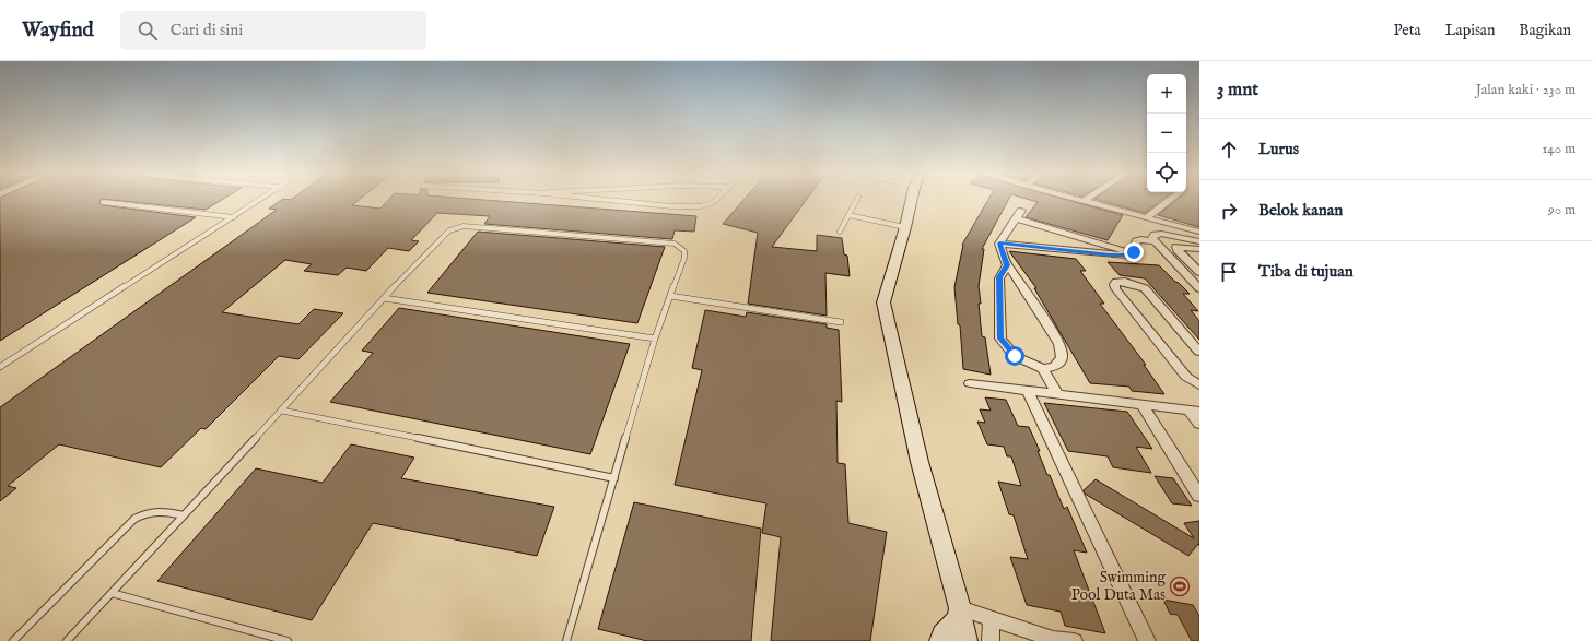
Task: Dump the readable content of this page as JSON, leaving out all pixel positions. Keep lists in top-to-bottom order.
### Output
{
  "places": {
    "sports": ["Swimming Pool Duta Mas"]
  },
  "page": {
    "header": "Wayfind",
    "search": "Cari di sini",
    "nav": ["Peta", "Lapisan", "Bagikan"],
    "heading": ["3 mnt", "Jalan kaki · 230 m"],
    "map_buttons": ["+", "−"],
    "list": [
      ["Lurus", "140 m"],
      ["Belok kanan", "90 m"],
      "Tiba di tujuan"
    ]
  }
}
